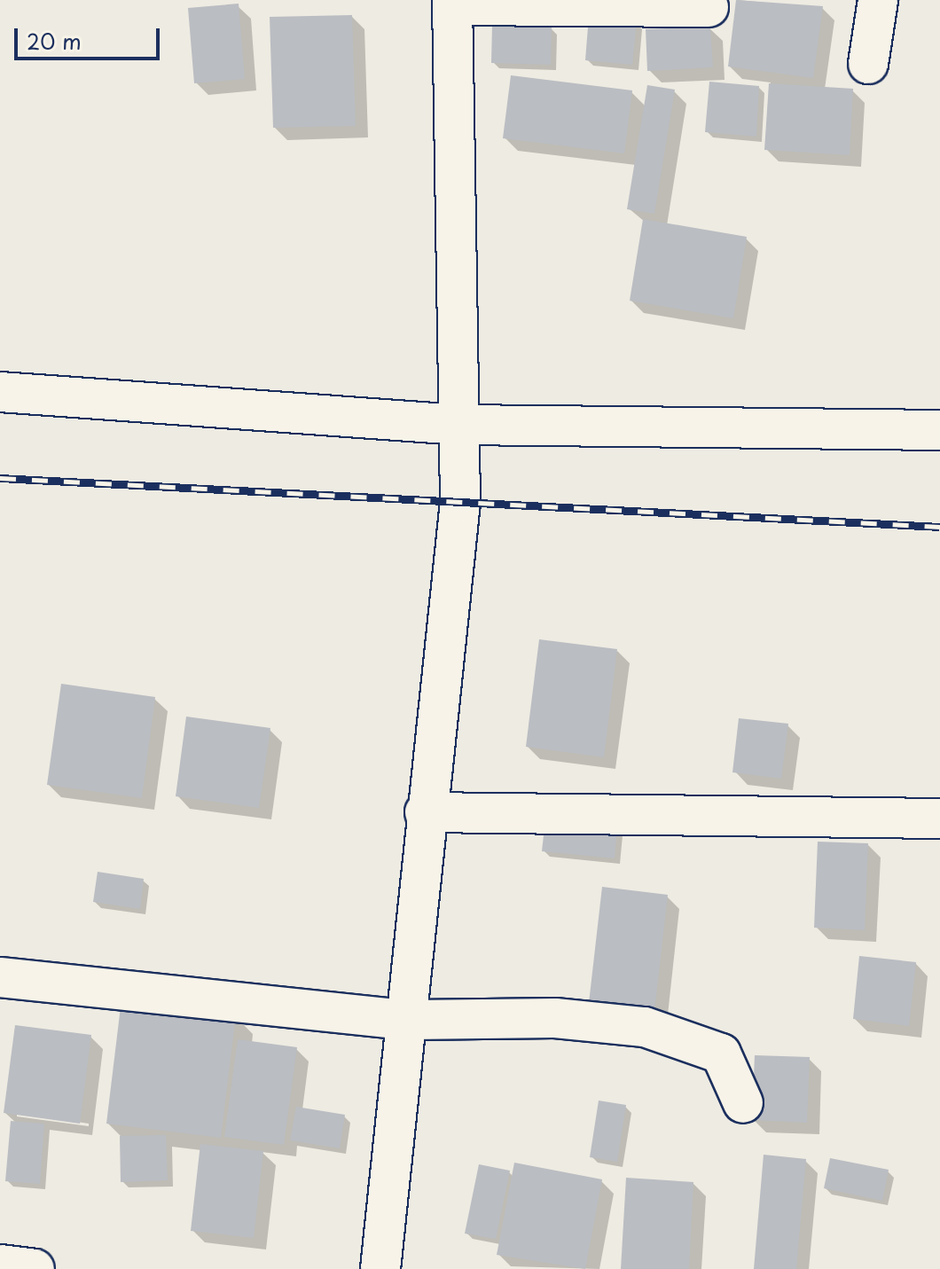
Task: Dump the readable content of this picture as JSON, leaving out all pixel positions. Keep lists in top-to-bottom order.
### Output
{
  "scale_bar": "20 m"
}
